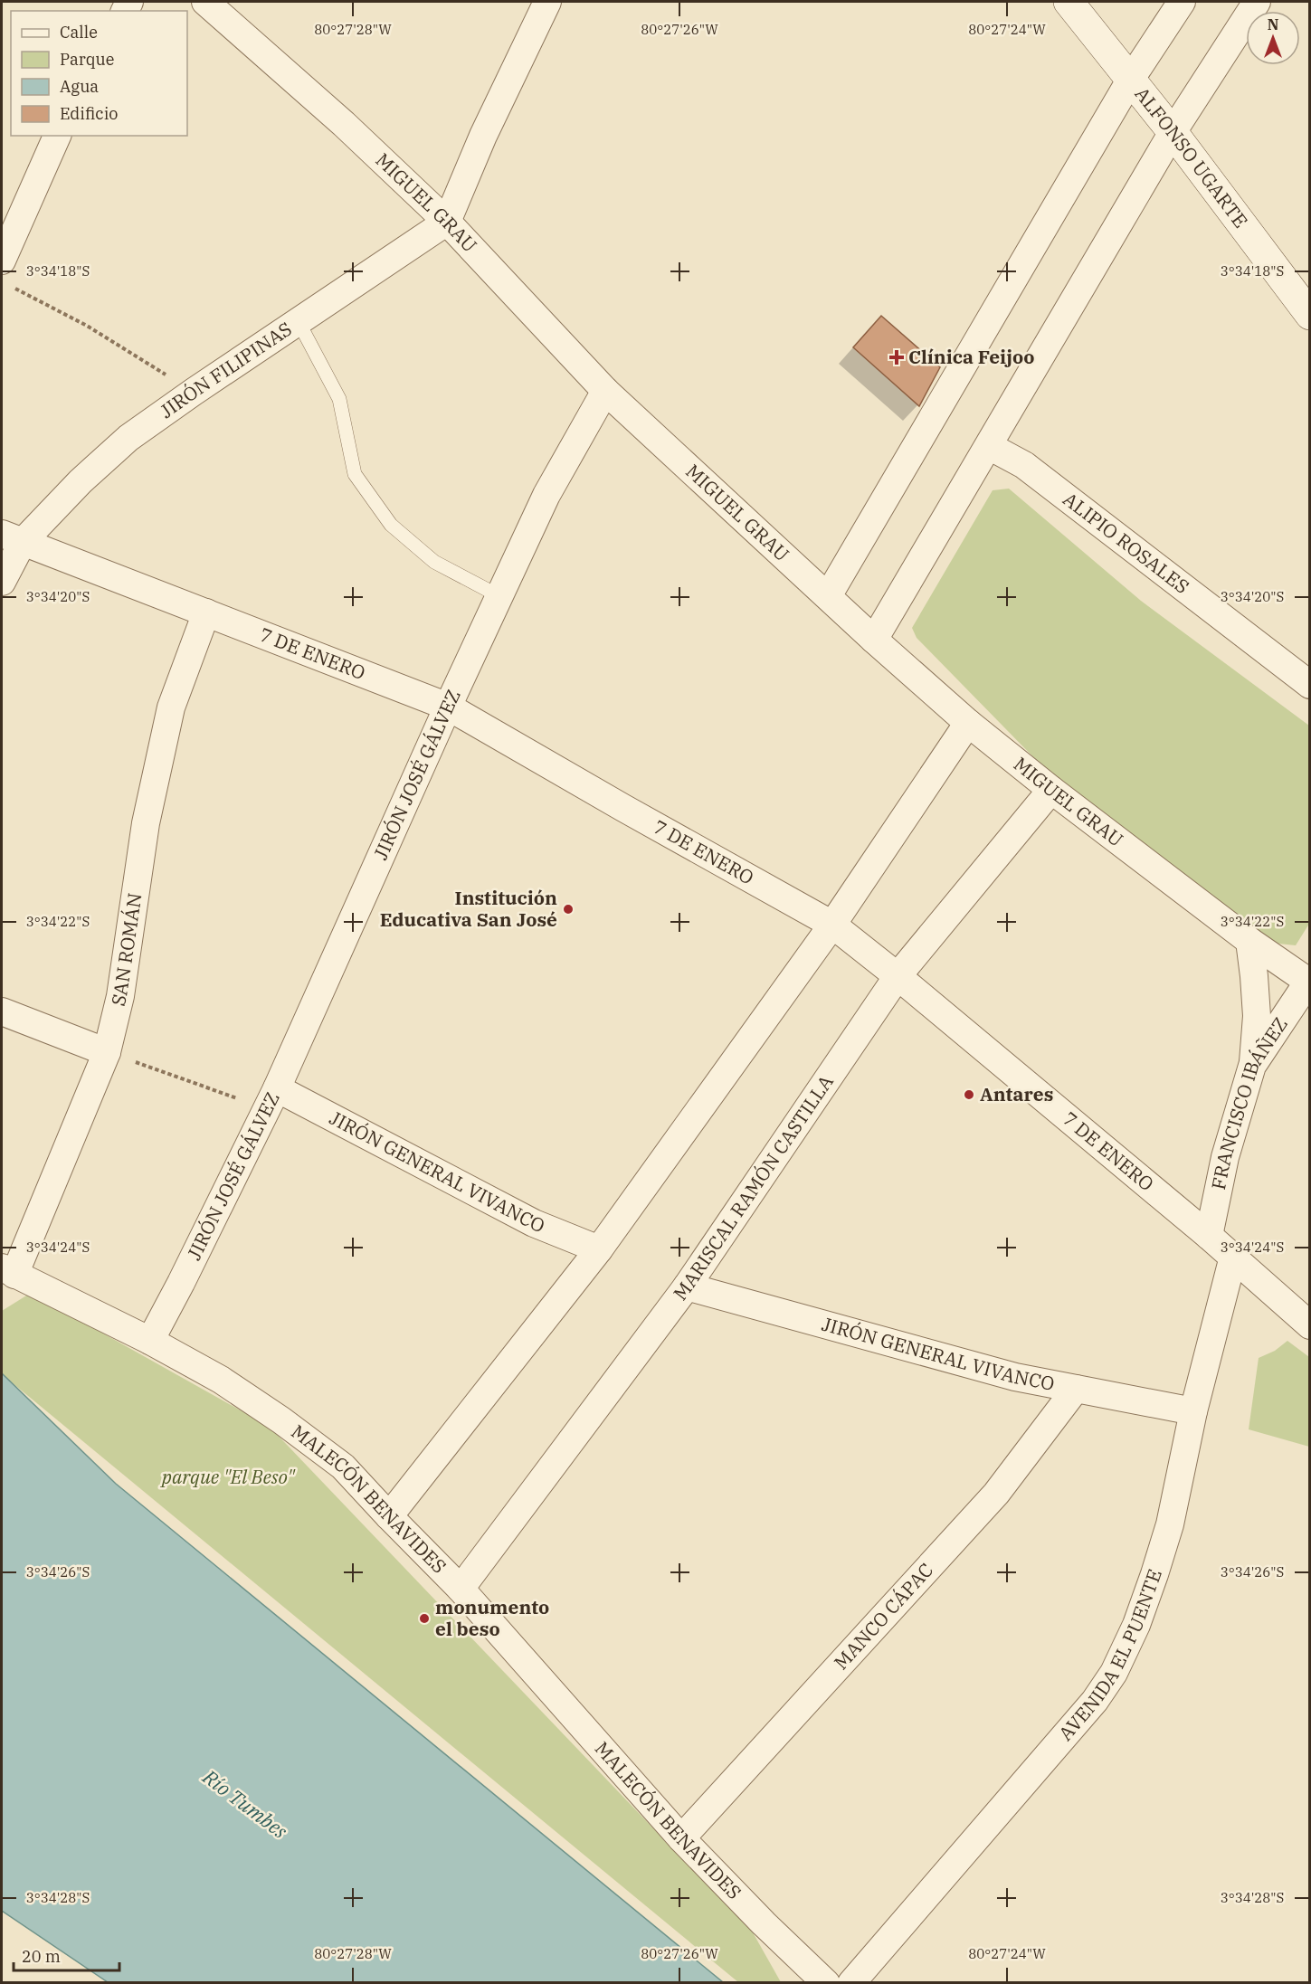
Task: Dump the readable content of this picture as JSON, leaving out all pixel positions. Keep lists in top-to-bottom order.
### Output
{
  "streets": {
    "main road": ["ALFONSO UGARTE"],
    "street": [
      "MIGUEL GRAU",
      "JIRÓN FILIPINAS",
      "ALIPIO ROSALES",
      "7 DE ENERO",
      "JIRÓN JOSÉ GÁLVEZ",
      "SAN ROMÁN",
      "FRANCISCO IBÁÑEZ",
      "JIRÓN GENERAL VIVANCO",
      "MARISCAL RAMÓN CASTILLA",
      "MALECÓN BENAVIDES",
      "MANCO CÁPAC",
      "AVENIDA EL PUENTE"
    ]
  },
  "crossings": [
    ["MIGUEL GRAU", "JIRÓN FILIPINAS"],
    ["MIGUEL GRAU", "JIRÓN JOSÉ GÁLVEZ"],
    ["MIGUEL GRAU", "FRANCISCO IBÁÑEZ"],
    ["MIGUEL GRAU", "MARISCAL RAMÓN CASTILLA"],
    ["JIRÓN FILIPINAS", "7 DE ENERO"],
    ["7 DE ENERO", "JIRÓN JOSÉ GÁLVEZ"],
    ["7 DE ENERO", "SAN ROMÁN"],
    ["7 DE ENERO", "FRANCISCO IBÁÑEZ"],
    ["7 DE ENERO", "MARISCAL RAMÓN CASTILLA"],
    ["7 DE ENERO", "AVENIDA EL PUENTE"],
    ["JIRÓN JOSÉ GÁLVEZ", "JIRÓN GENERAL VIVANCO"],
    ["JIRÓN JOSÉ GÁLVEZ", "MALECÓN BENAVIDES"],
    ["SAN ROMÁN", "MALECÓN BENAVIDES"],
    ["JIRÓN GENERAL VIVANCO", "MARISCAL RAMÓN CASTILLA"],
    ["JIRÓN GENERAL VIVANCO", "MANCO CÁPAC"],
    ["JIRÓN GENERAL VIVANCO", "AVENIDA EL PUENTE"],
    ["MARISCAL RAMÓN CASTILLA", "MALECÓN BENAVIDES"],
    ["MALECÓN BENAVIDES", "MANCO CÁPAC"]
  ],
  "water": ["Río Tumbes"],
  "parks": ["parque \"El Beso\""],
  "places": {
    "health": ["Clínica Feijoo"],
    "other": ["Institución Educativa San José", "Antares", "monumento el beso"]
  },
  "legend": [
    "Calle",
    "Parque",
    "Agua",
    "Edificio"
  ],
  "scale_bar": "20 m",
  "north": "top",
  "coordinates": [
    "80°27'28\"W",
    "80°27'26\"W",
    "80°27'24\"W",
    "3°34'18\"S",
    "3°34'20\"S",
    "3°34'22\"S",
    "3°34'24\"S",
    "3°34'26\"S",
    "3°34'28\"S"
  ]
}
